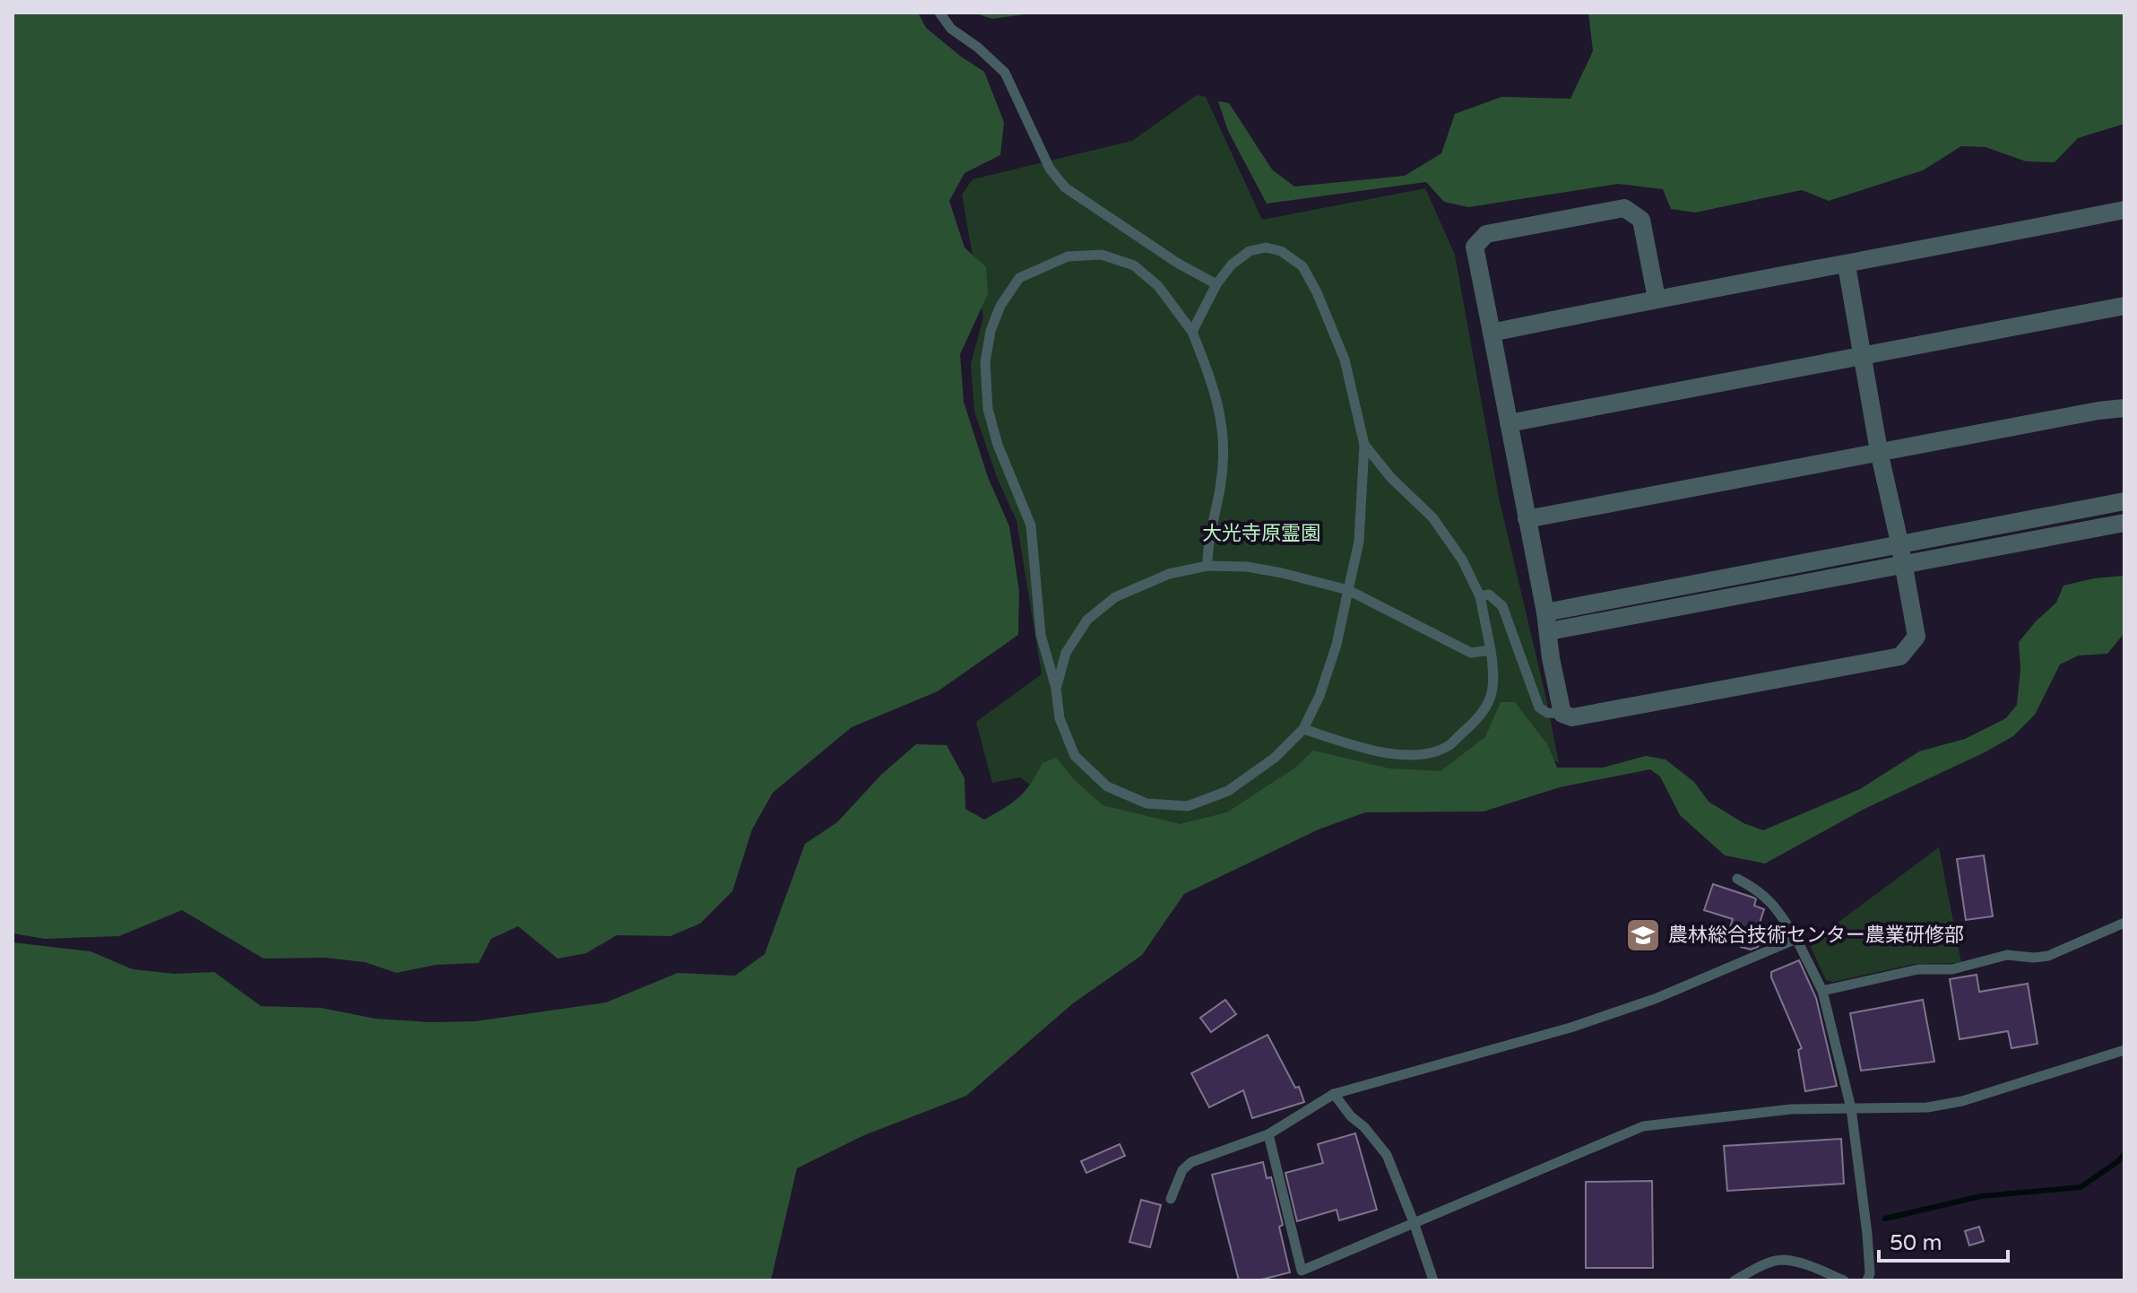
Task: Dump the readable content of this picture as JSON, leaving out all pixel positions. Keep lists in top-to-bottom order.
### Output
{
  "parks": ["大光寺原霊園"],
  "places": {
    "school or university": ["農林総合技術センター農業研修部"]
  },
  "scale_bar": "50 m"
}
